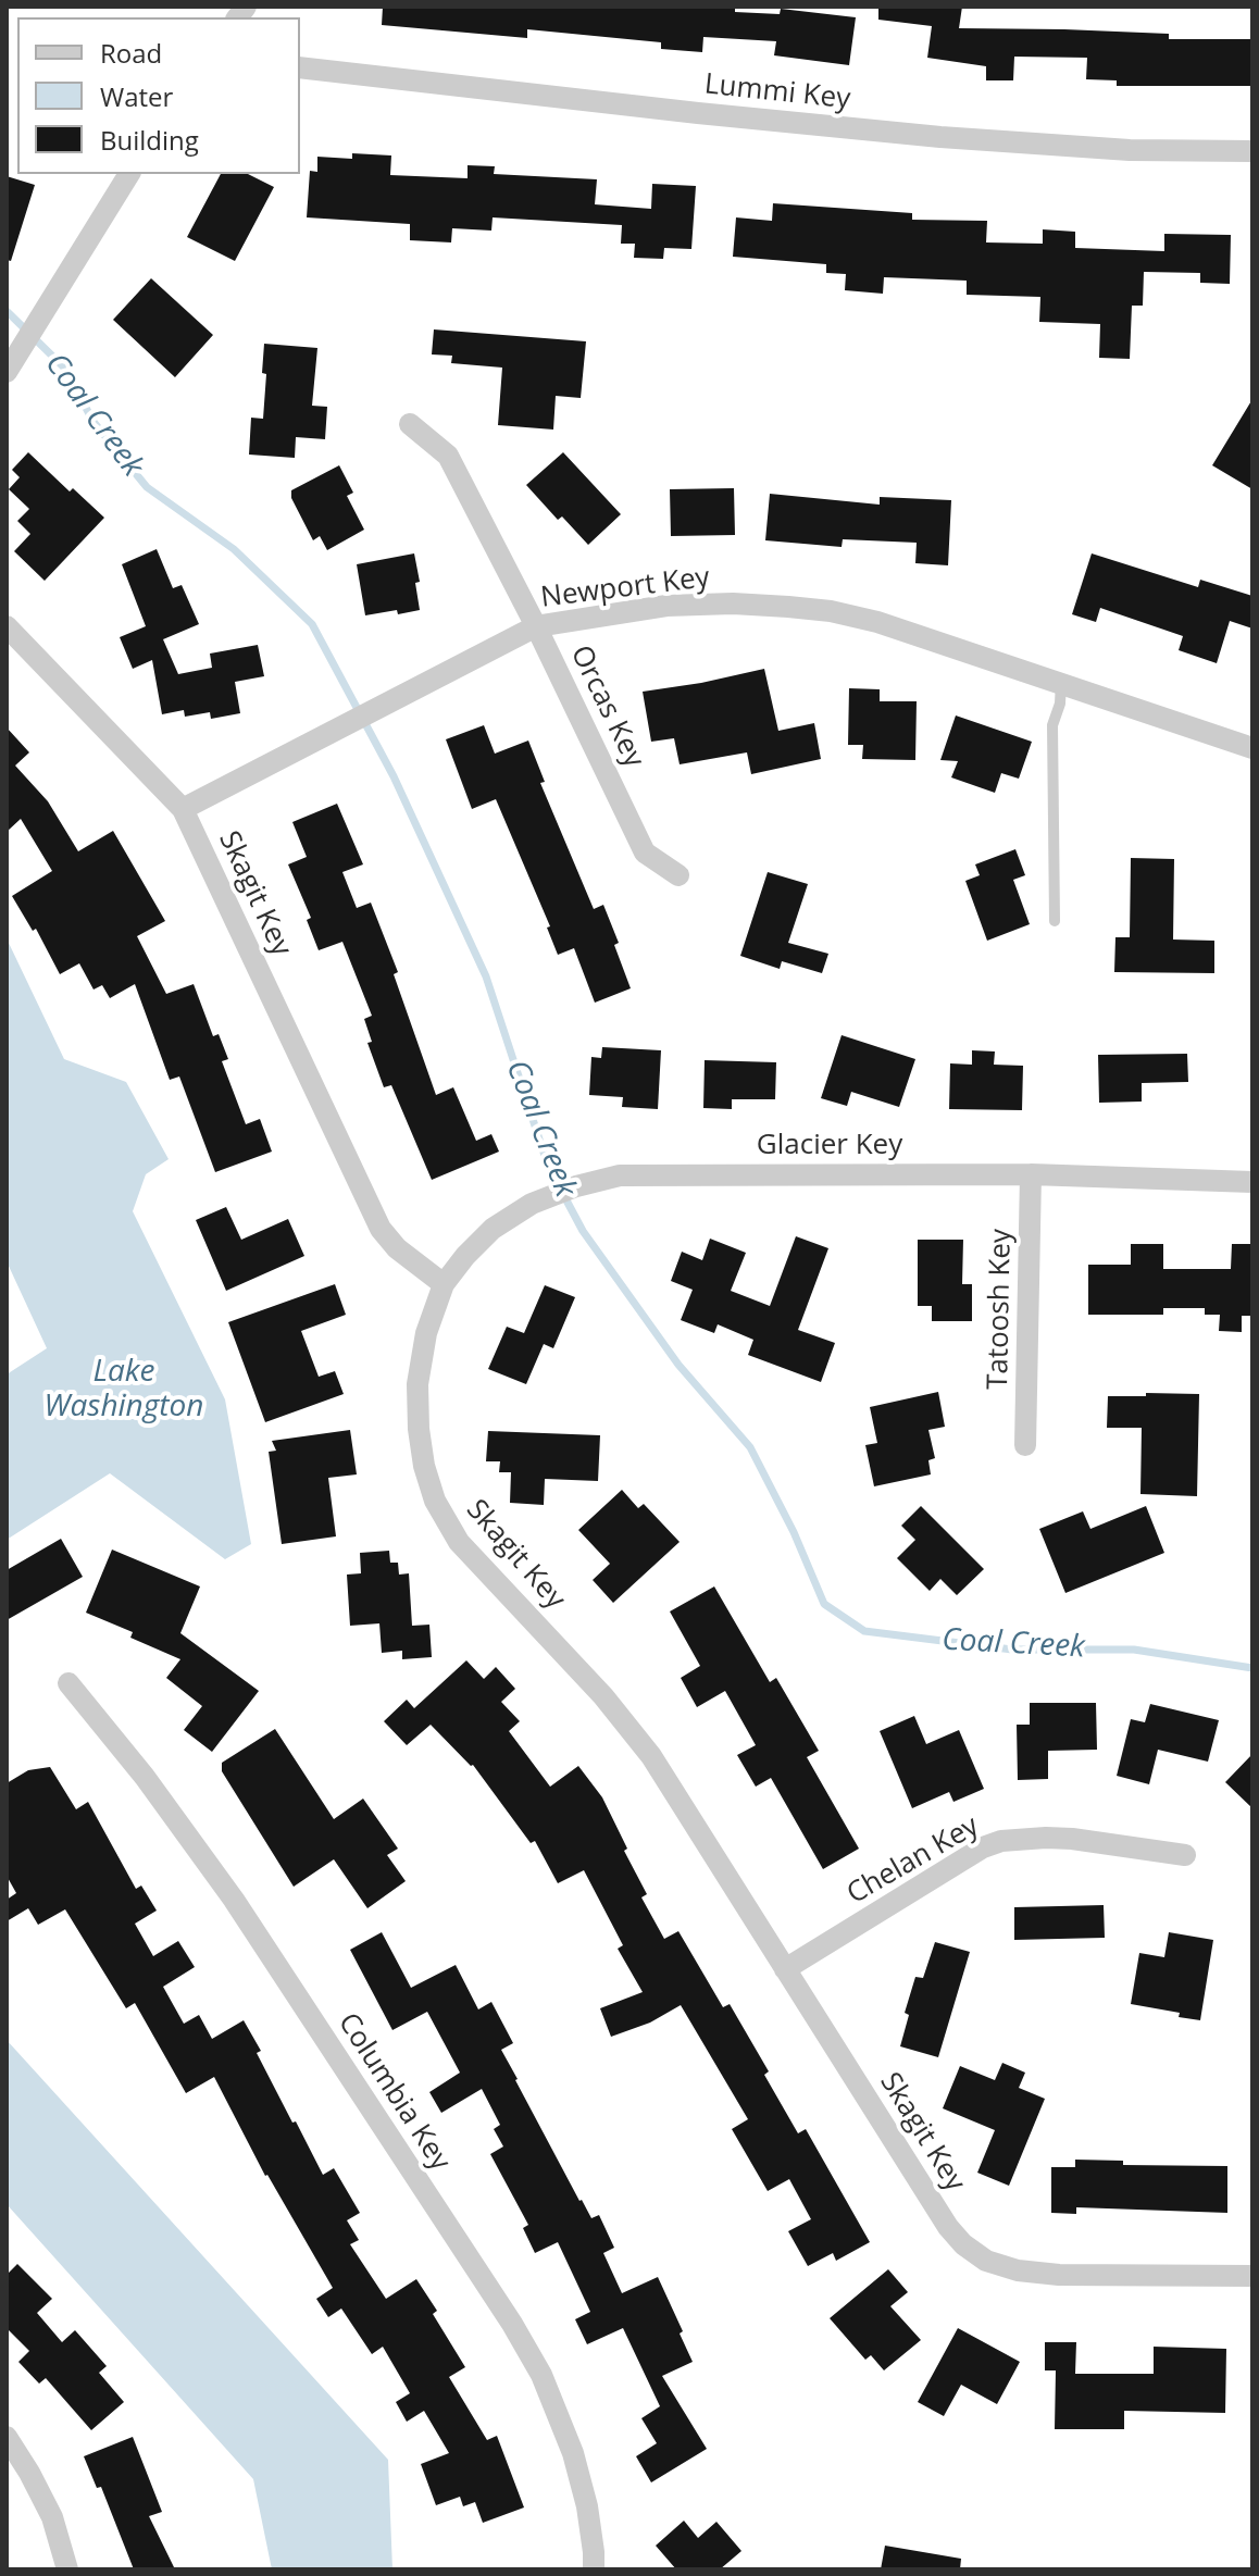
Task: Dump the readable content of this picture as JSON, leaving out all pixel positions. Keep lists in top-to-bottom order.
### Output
{
  "streets": {
    "street": [
      "Lummi Key",
      "Newport Key",
      "Orcas Key",
      "Skagit Key",
      "Glacier Key",
      "Tatoosh Key",
      "Chelan Key",
      "Columbia Key"
    ]
  },
  "crossings": [
    ["Newport Key", "Orcas Key"],
    ["Newport Key", "Skagit Key"],
    ["Skagit Key", "Glacier Key"],
    ["Skagit Key", "Chelan Key"],
    ["Glacier Key", "Tatoosh Key"]
  ],
  "water": ["Coal Creek", "Lake Washington"],
  "legend": ["Road", "Water", "Building"]
}
